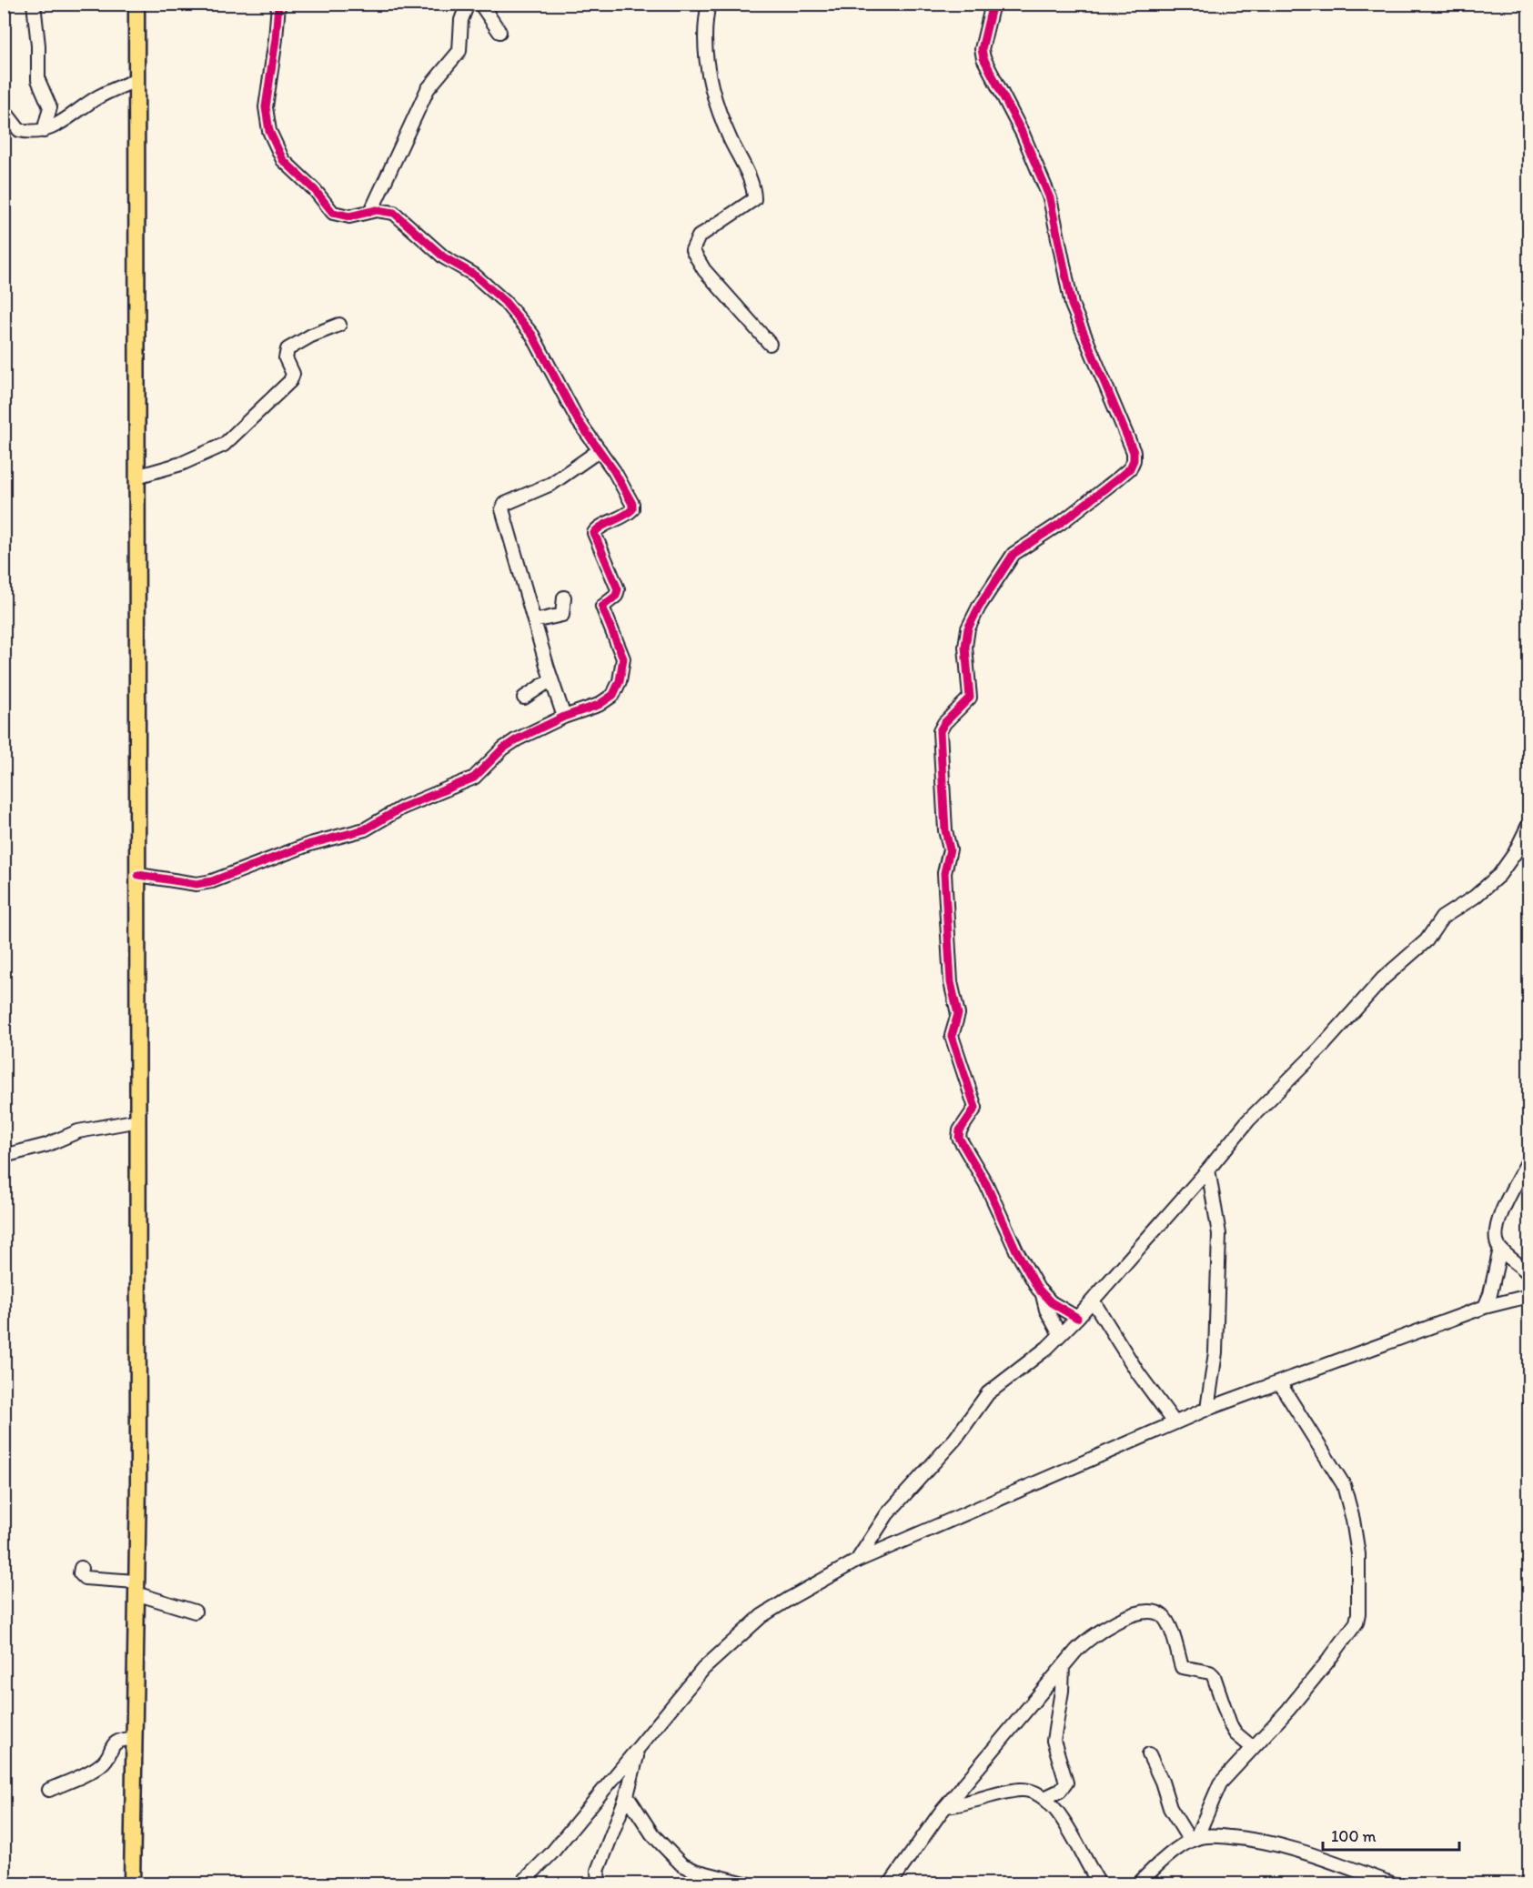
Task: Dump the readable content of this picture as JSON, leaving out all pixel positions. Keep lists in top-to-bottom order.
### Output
{
  "scale_bar": "100 m"
}
